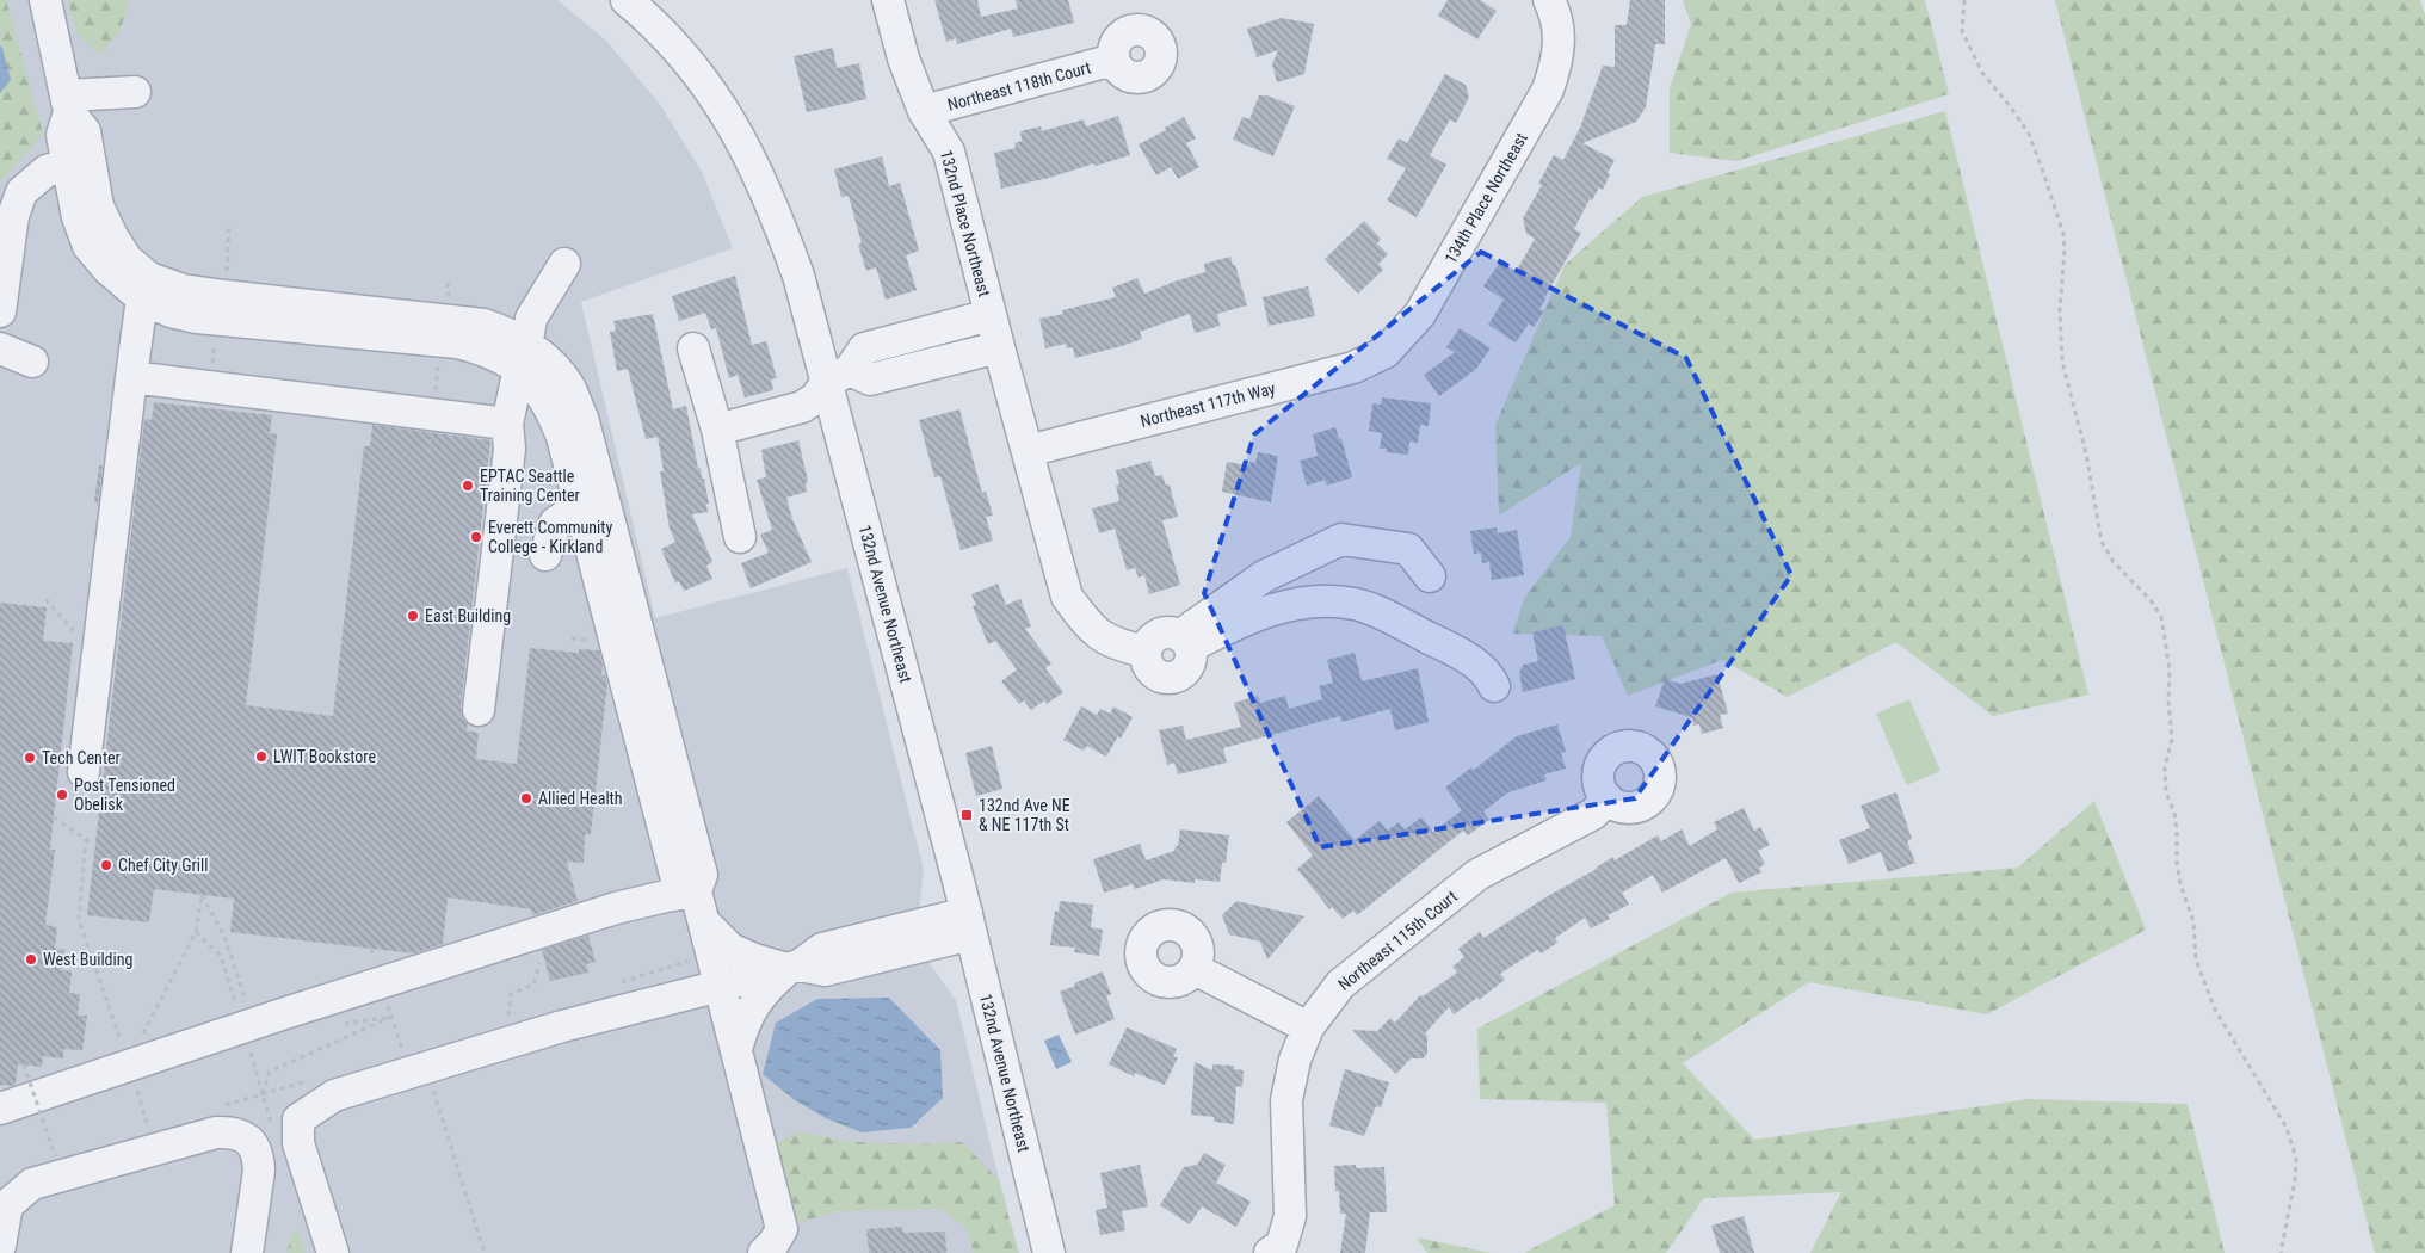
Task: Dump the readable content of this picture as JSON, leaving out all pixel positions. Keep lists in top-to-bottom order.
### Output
{
  "streets": {
    "street": [
      "Northeast 118th Court",
      "134th Place Northeast",
      "132nd Place Northeast",
      "Northeast 117th Way",
      "132nd Avenue Northeast",
      "Northeast 115th Court"
    ]
  },
  "crossings": [
    ["Northeast 118th Court", "132nd Place Northeast"],
    ["134th Place Northeast", "Northeast 117th Way"],
    ["132nd Place Northeast", "Northeast 117th Way"]
  ],
  "places": {
    "other": [
      "EPTAC Seattle Training Center",
      "Everett Community College - Kirkland",
      "East Building",
      "LWIT Bookstore",
      "Tech Center",
      "Post Tensioned Obelisk",
      "Allied Health",
      "Chef City Grill",
      "West Building"
    ],
    "transit": ["132nd Ave NE & NE 117th St"]
  }
}
